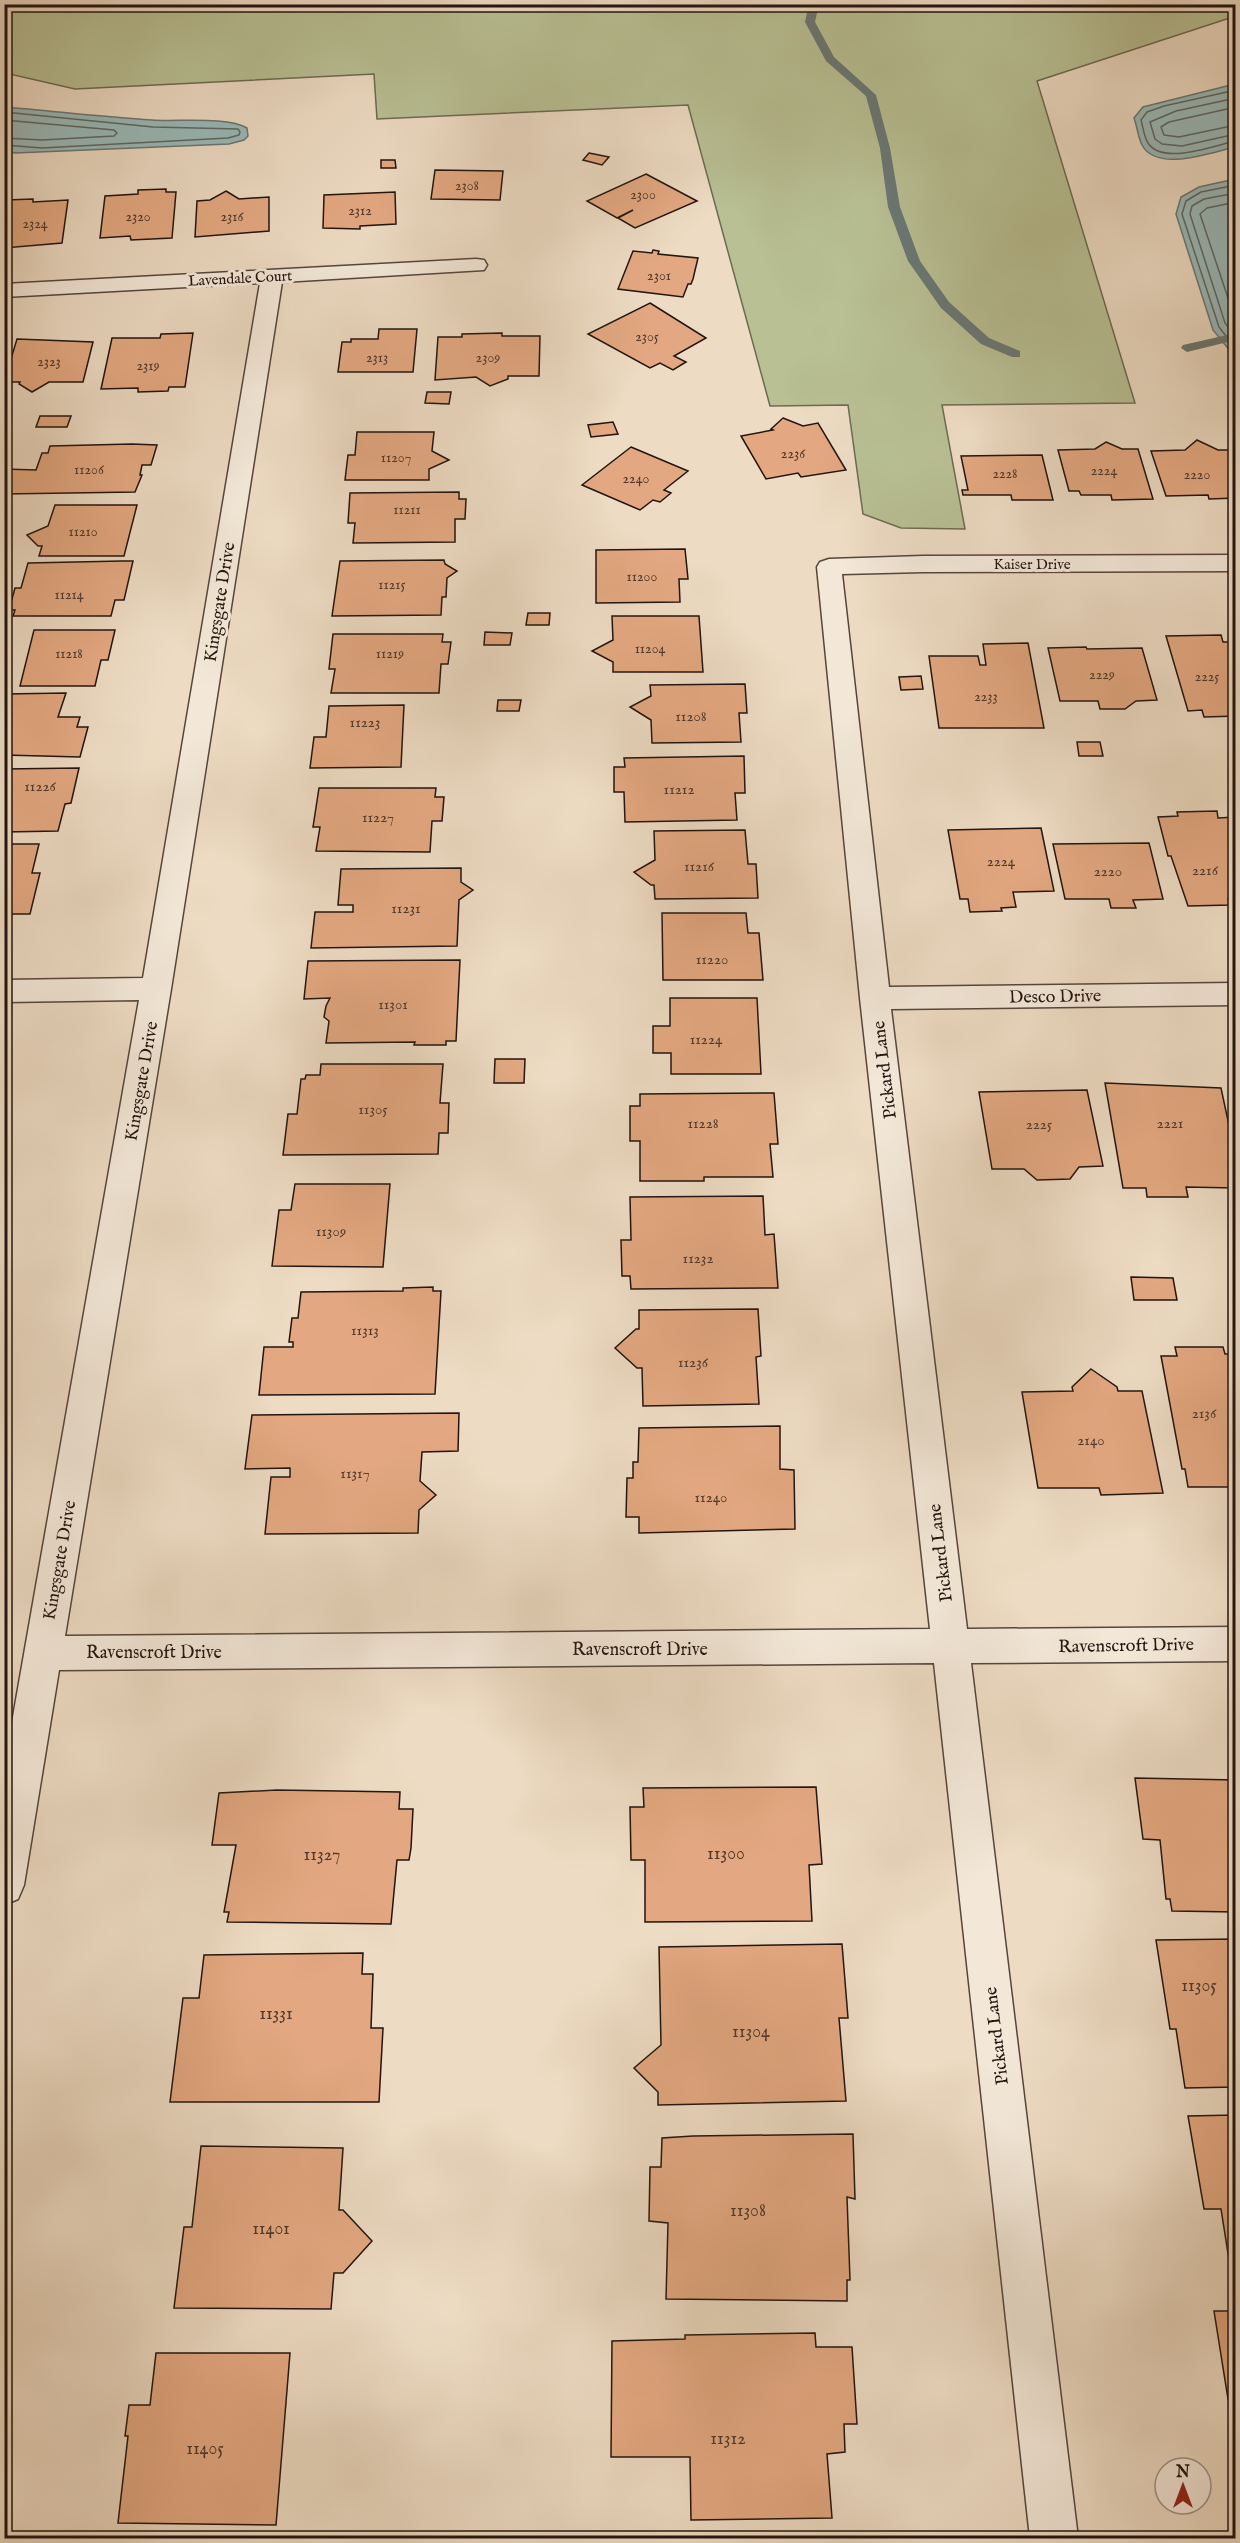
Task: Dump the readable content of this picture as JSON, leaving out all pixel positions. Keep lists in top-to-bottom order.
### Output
{
  "streets": {
    "street": [
      "Lavendale Court",
      "Kaiser Drive",
      "Kingsgate Drive",
      "Desco Drive",
      "Pickard Lane",
      "Ravenscroft Drive"
    ]
  },
  "crossings": [
    ["Lavendale Court", "Kingsgate Drive"],
    ["Kaiser Drive", "Pickard Lane"],
    ["Kingsgate Drive", "Ravenscroft Drive"],
    ["Desco Drive", "Pickard Lane"],
    ["Pickard Lane", "Ravenscroft Drive"]
  ],
  "house_numbers": [
    "2308",
    "2300",
    "2312",
    "2320",
    "2316",
    "2324",
    "2301",
    "2305",
    "2313",
    "2309",
    "2323",
    "2319",
    "2236",
    "11207",
    "11206",
    "2224",
    "2228",
    "2220",
    "2240",
    "11211",
    "11210",
    "11200",
    "11215",
    "11214",
    "11204",
    "11218",
    "11219",
    "2229",
    "2225",
    "2233",
    "11208",
    "11223",
    "11226",
    "11212",
    "11227",
    "2224",
    "11216",
    "2216",
    "2220",
    "11231",
    "11220",
    "11301",
    "11224",
    "11305",
    "11228",
    "2221",
    "2225",
    "11309",
    "11232",
    "11313",
    "11236",
    "2136",
    "2140",
    "11317",
    "11240",
    "11300",
    "11327",
    "11305",
    "11331",
    "11304",
    "11308",
    "11401",
    "11312",
    "11405"
  ],
  "north": "top"
}
